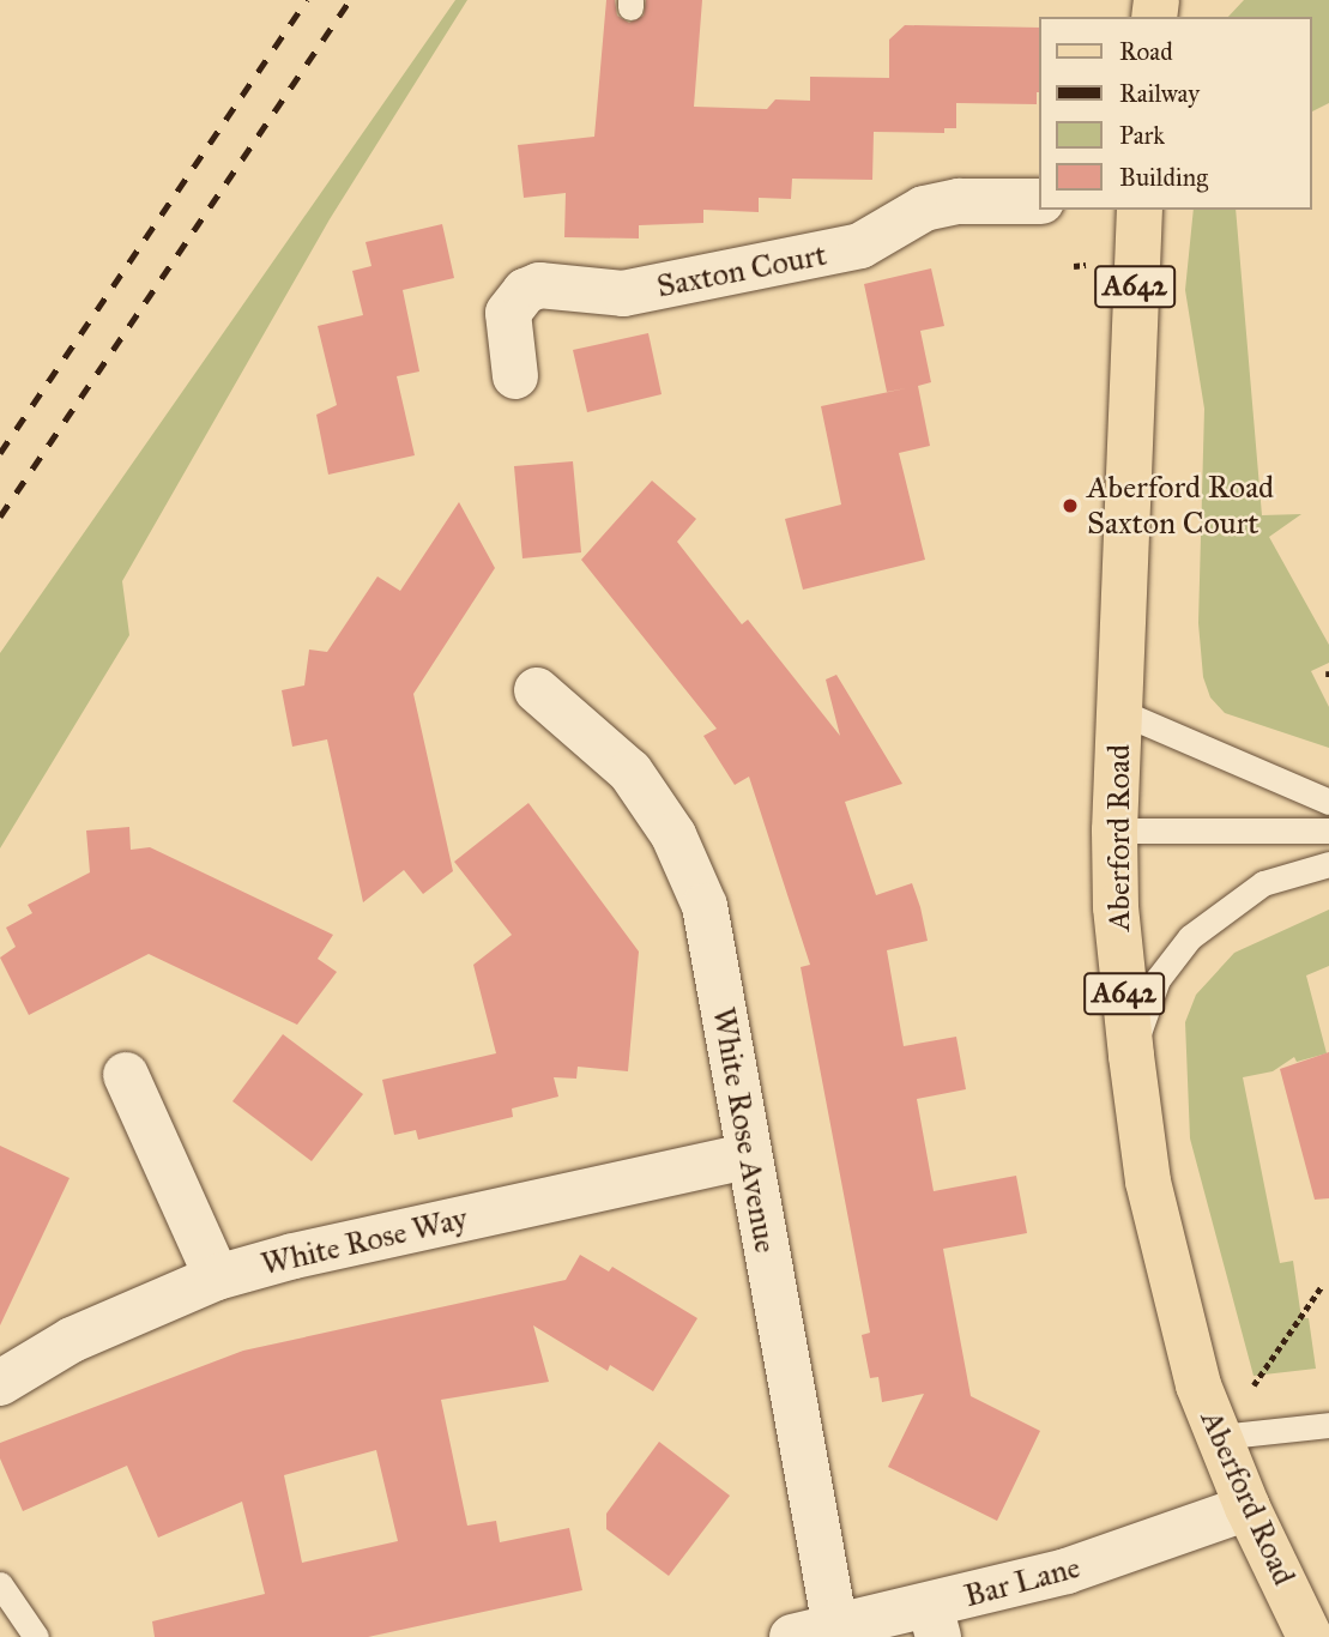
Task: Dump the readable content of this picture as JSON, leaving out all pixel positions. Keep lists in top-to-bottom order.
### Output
{
  "streets": {
    "main road": ["A642", "Aberford Road"],
    "street": [
      "Saxton Court",
      "White Rose Avenue",
      "White Rose Way",
      "Bar Lane"
    ]
  },
  "crossings": [
    ["Aberford Road", "Bar Lane"],
    ["White Rose Avenue", "White Rose Way"],
    ["White Rose Avenue", "Bar Lane"]
  ],
  "places": ["Aberford Road Saxton Court"],
  "legend": [
    "Road",
    "Railway",
    "Park",
    "Building"
  ]
}
